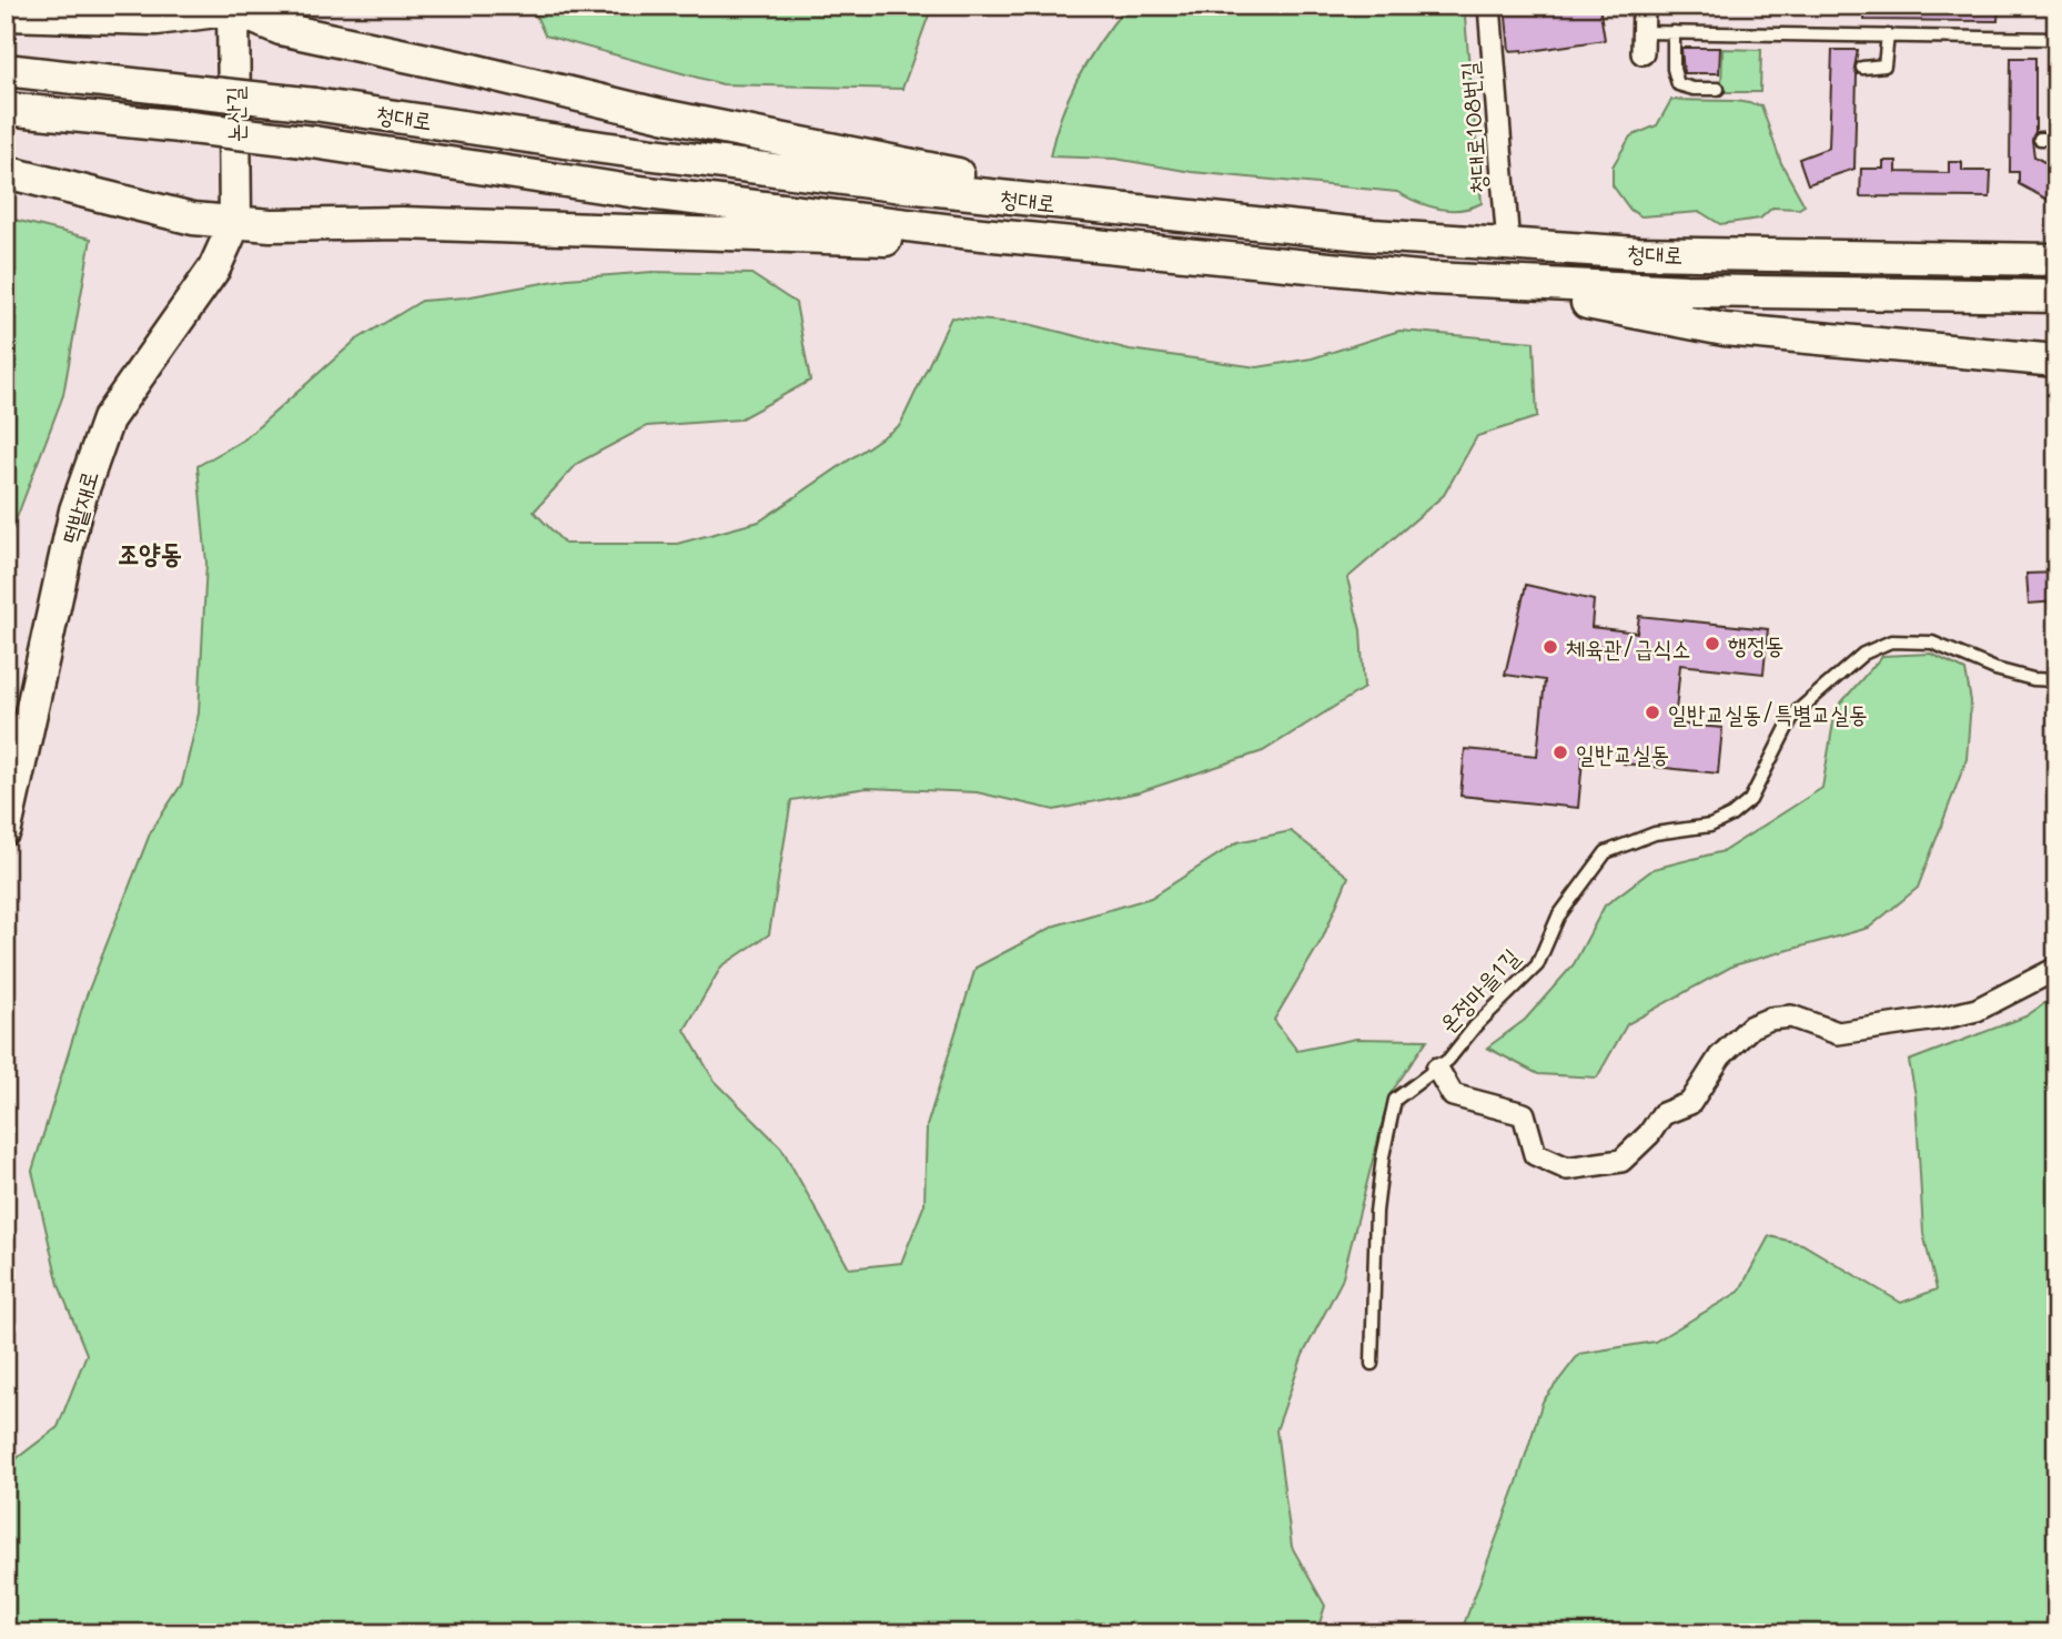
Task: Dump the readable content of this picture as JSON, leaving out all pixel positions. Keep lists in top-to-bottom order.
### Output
{
  "streets": {
    "street": [
      "논산길",
      "청대로",
      "청대로108번길",
      "떡밭재로",
      "온정마을1길"
    ]
  },
  "crossings": [
    ["논산길", "떡밭재로"],
    ["청대로", "청대로108번길"]
  ],
  "districts": ["조양동"],
  "places": [
    "행정동",
    "체육관/급식소",
    "일반교실동/특별교실동",
    "일반교실동"
  ]
}
